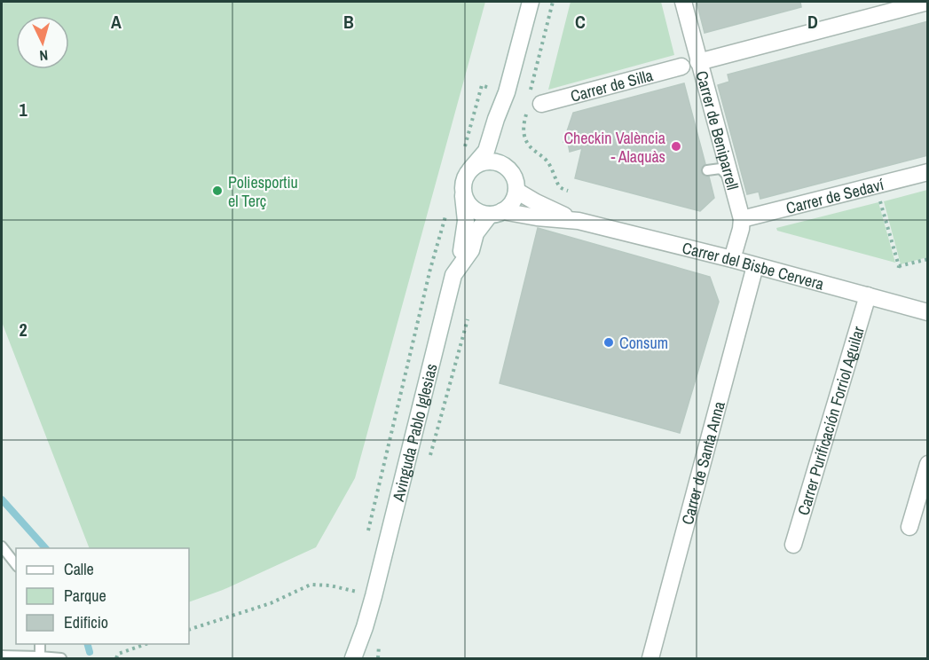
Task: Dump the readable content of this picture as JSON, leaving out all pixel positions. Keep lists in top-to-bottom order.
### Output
{
  "streets": {
    "street": [
      "Carrer de Silla",
      "Carrer de Beniparrell",
      "Carrer de Sedaví",
      "Carrer del Bisbe Cervera",
      "Carrer Purificación Forriol Aguilar",
      "Avinguda Pablo Iglesias",
      "Carrer de Santa Anna"
    ]
  },
  "crossings": [
    ["Carrer de Beniparrell", "Carrer de Sedaví"],
    ["Carrer de Beniparrell", "Carrer del Bisbe Cervera"],
    ["Carrer del Bisbe Cervera", "Carrer Purificación Forriol Aguilar"],
    ["Carrer del Bisbe Cervera", "Avinguda Pablo Iglesias"],
    ["Carrer del Bisbe Cervera", "Carrer de Santa Anna"]
  ],
  "places": ["Checkin València - Alaquàs", "Poliesportiu el Terç", "Consum"],
  "legend": ["Calle", "Parque", "Edificio"],
  "north": "bottom",
  "grid": {
    "columns": [
      "A",
      "B",
      "C",
      "D"
    ],
    "rows": ["1", "2"]
  }
}
